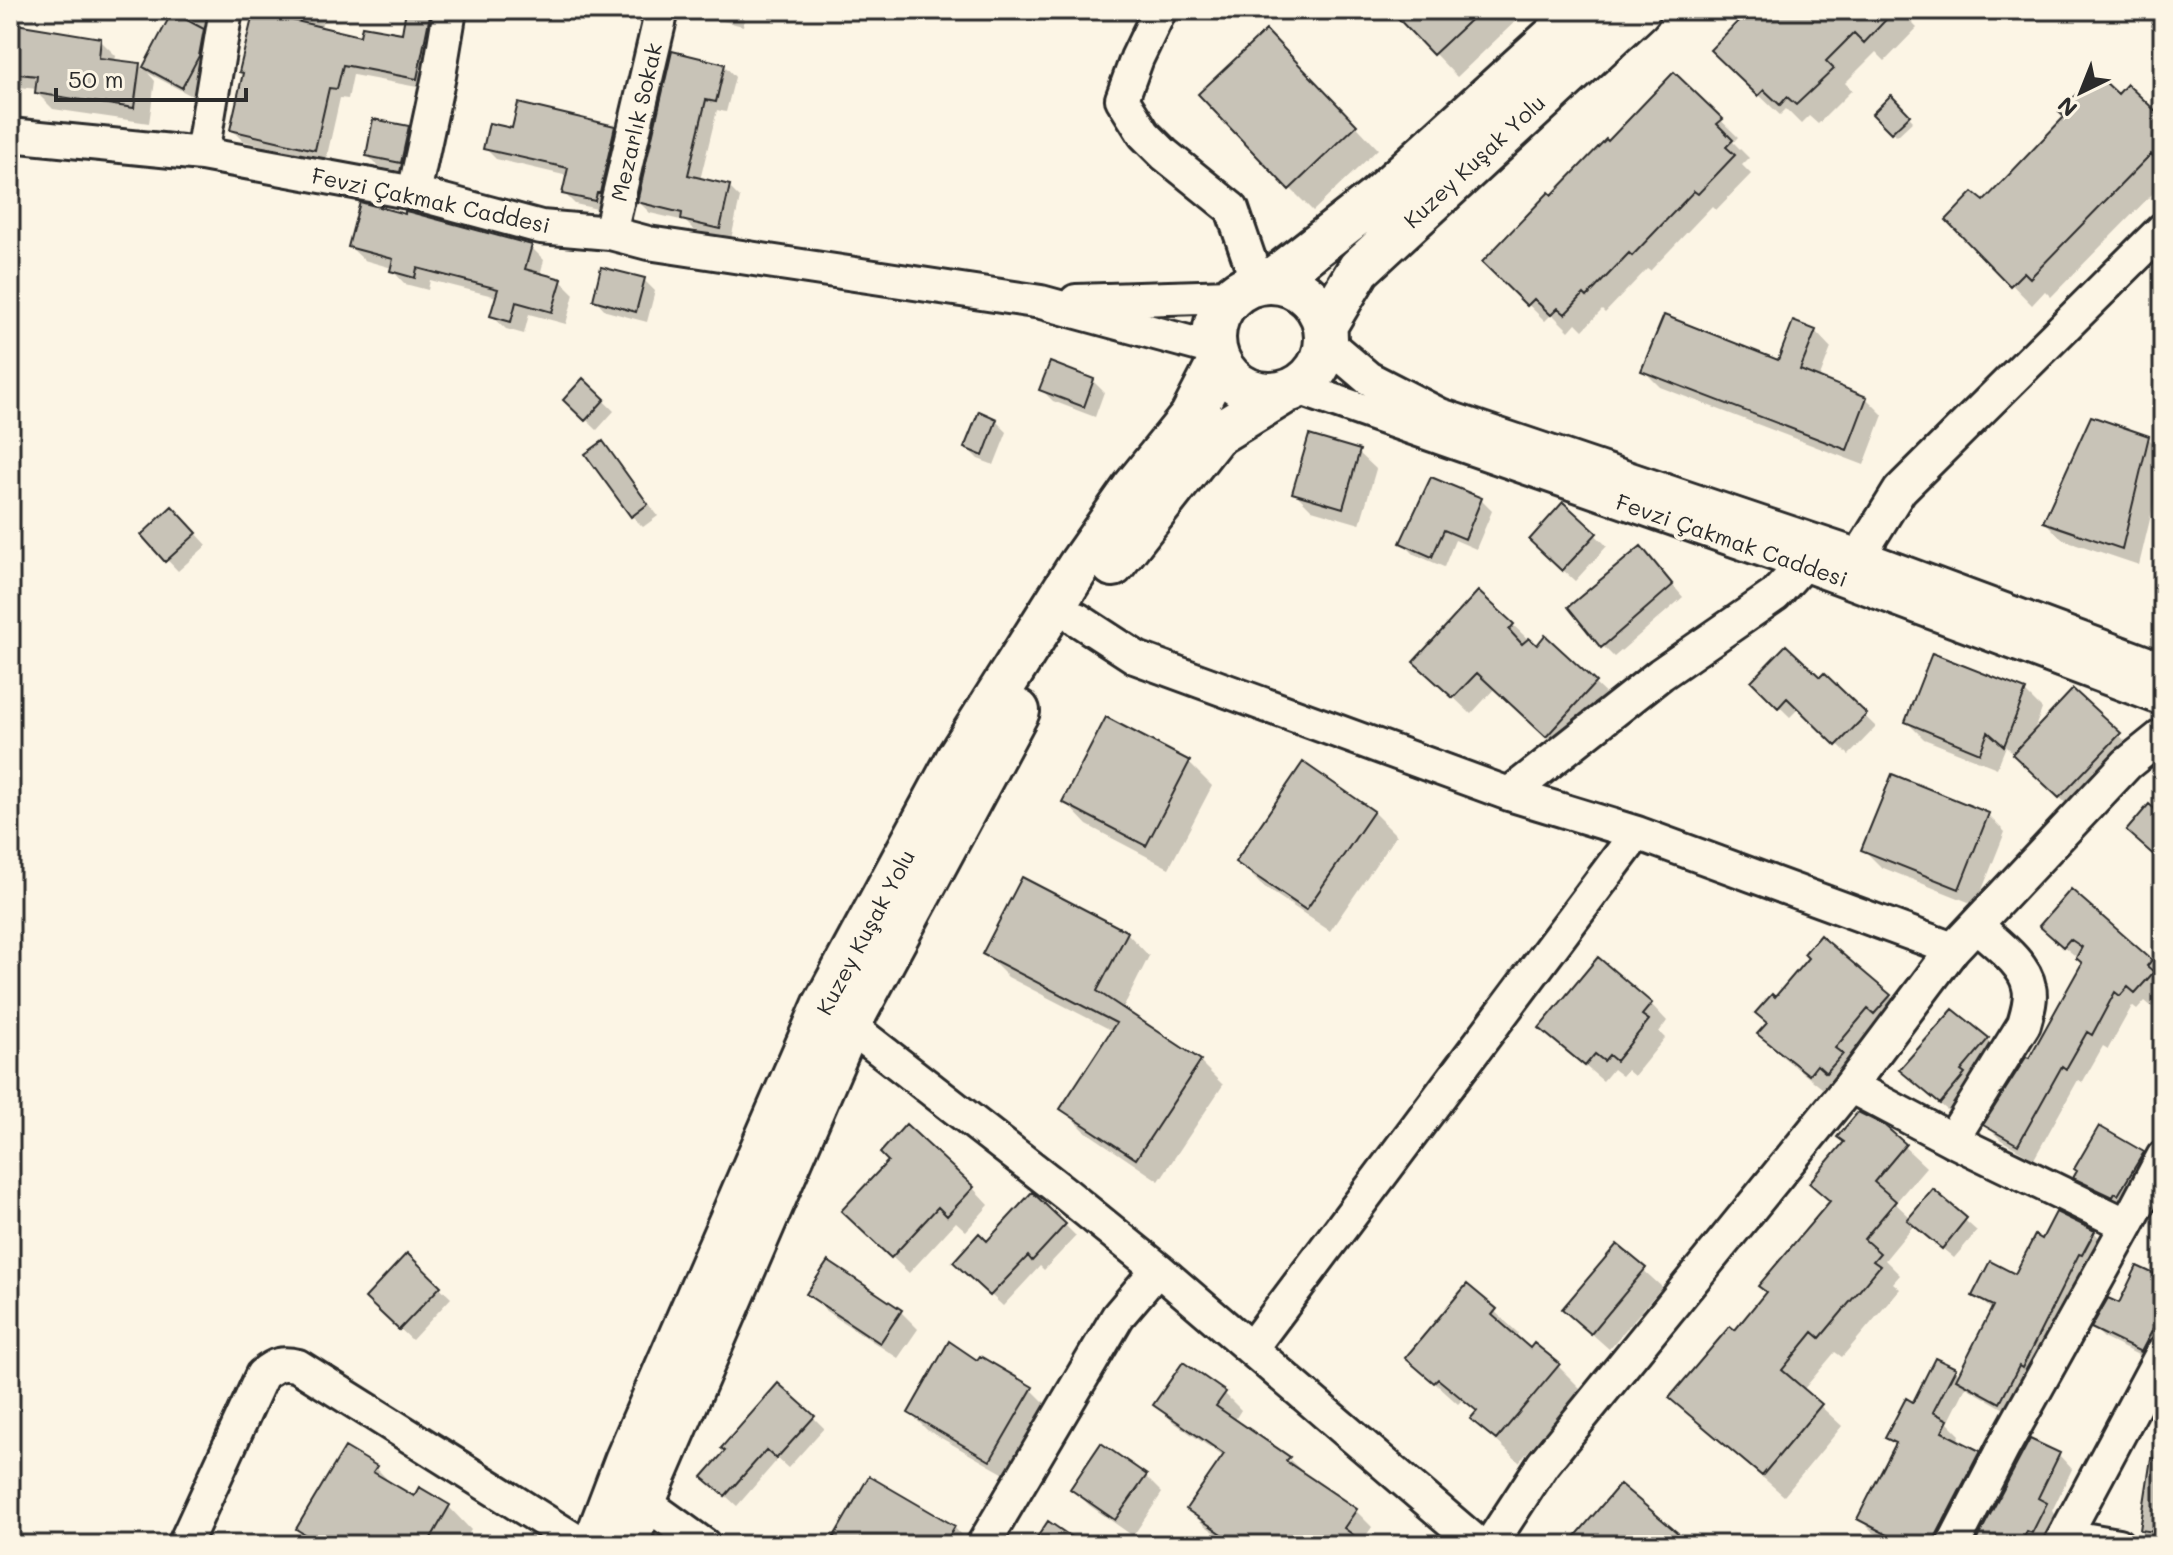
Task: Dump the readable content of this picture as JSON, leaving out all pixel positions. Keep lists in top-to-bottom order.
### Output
{
  "streets": {
    "main road": ["Kuzey Kuşak Yolu"],
    "street": ["Mezarlık Sokak", "Fevzi Çakmak Caddesi"]
  },
  "crossings": [
    ["Mezarlık Sokak", "Fevzi Çakmak Caddesi"],
    ["Kuzey Kuşak Yolu", "Fevzi Çakmak Caddesi"]
  ],
  "scale_bar": "50 m",
  "north": "bottom left"
}
